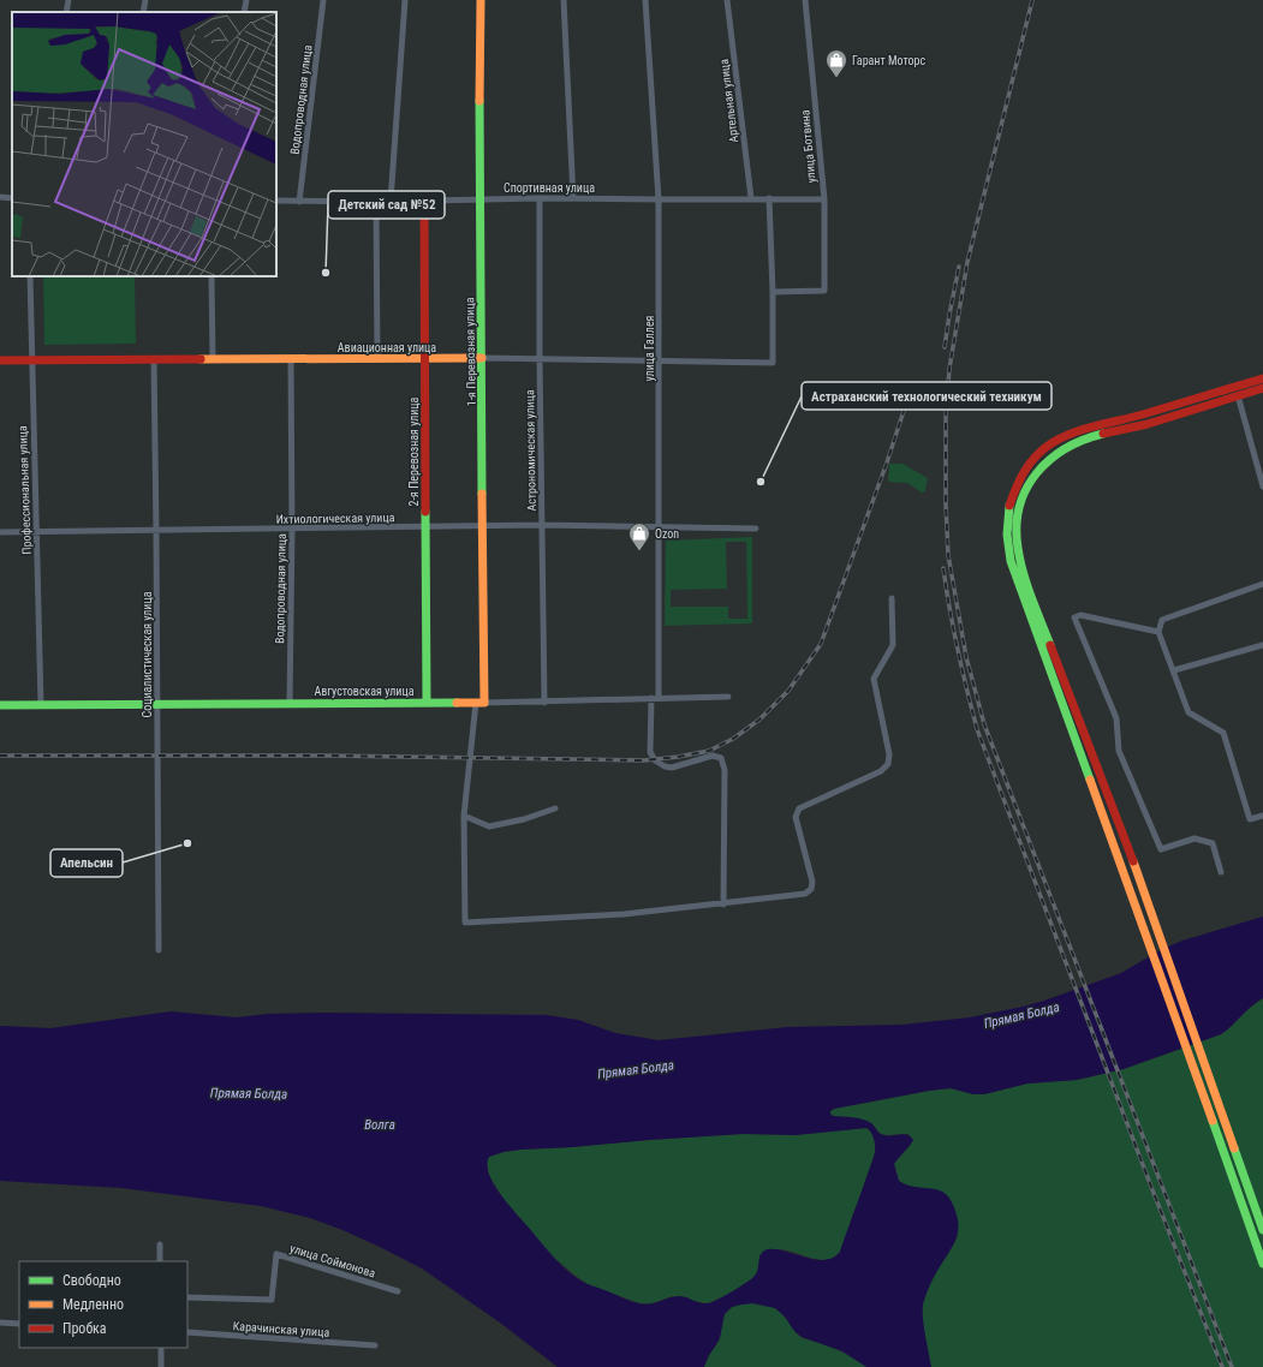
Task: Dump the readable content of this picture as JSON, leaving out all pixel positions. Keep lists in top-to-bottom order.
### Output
{
  "streets": {
    "main road": [
      "Авиационная улица",
      "1-я Перевозная улица",
      "2-я Перевозная улица",
      "Августовская улица"
    ],
    "street": [
      "Водопроводная улица",
      "Артельная улица",
      "улица Ботвина",
      "Спортивная улица",
      "улица Галлея",
      "Астрономическая улица",
      "Профессиональная улица",
      "Ихтиологическая улица",
      "Социалистическая улица",
      "улица Соймонова",
      "Карачинская улица"
    ]
  },
  "crossings": [
    ["Водопроводная улица", "Спортивная улица"],
    ["Водопроводная улица", "Авиационная улица"],
    ["Водопроводная улица", "Ихтиологическая улица"],
    ["Водопроводная улица", "Августовская улица"],
    ["Артельная улица", "Спортивная улица"],
    ["улица Ботвина", "Спортивная улица"],
    ["улица Ботвина", "Авиационная улица"],
    ["Спортивная улица", "улица Галлея"],
    ["Спортивная улица", "1-я Перевозная улица"],
    ["Спортивная улица", "Астрономическая улица"],
    ["Спортивная улица", "2-я Перевозная улица"],
    ["Авиационная улица", "улица Галлея"],
    ["Авиационная улица", "1-я Перевозная улица"],
    ["Авиационная улица", "Астрономическая улица"],
    ["Авиационная улица", "2-я Перевозная улица"],
    ["Авиационная улица", "Профессиональная улица"],
    ["Авиационная улица", "Социалистическая улица"],
    ["улица Галлея", "Ихтиологическая улица"],
    ["улица Галлея", "Августовская улица"],
    ["1-я Перевозная улица", "Ихтиологическая улица"],
    ["1-я Перевозная улица", "Августовская улица"],
    ["Астрономическая улица", "Ихтиологическая улица"],
    ["Астрономическая улица", "Августовская улица"],
    ["2-я Перевозная улица", "Ихтиологическая улица"],
    ["2-я Перевозная улица", "Августовская улица"],
    ["Профессиональная улица", "Ихтиологическая улица"],
    ["Профессиональная улица", "Августовская улица"],
    ["Ихтиологическая улица", "Социалистическая улица"],
    ["Социалистическая улица", "Августовская улица"]
  ],
  "water": ["Прямая Болда", "Волга"],
  "places": {
    "shop": ["Гарант Моторс", "Ozon"],
    "other": ["Детский сад №52", "Астраханский технологический техникум", "Апельсин"]
  },
  "legend": ["Свободно", "Медленно", "Пробка"]
}
